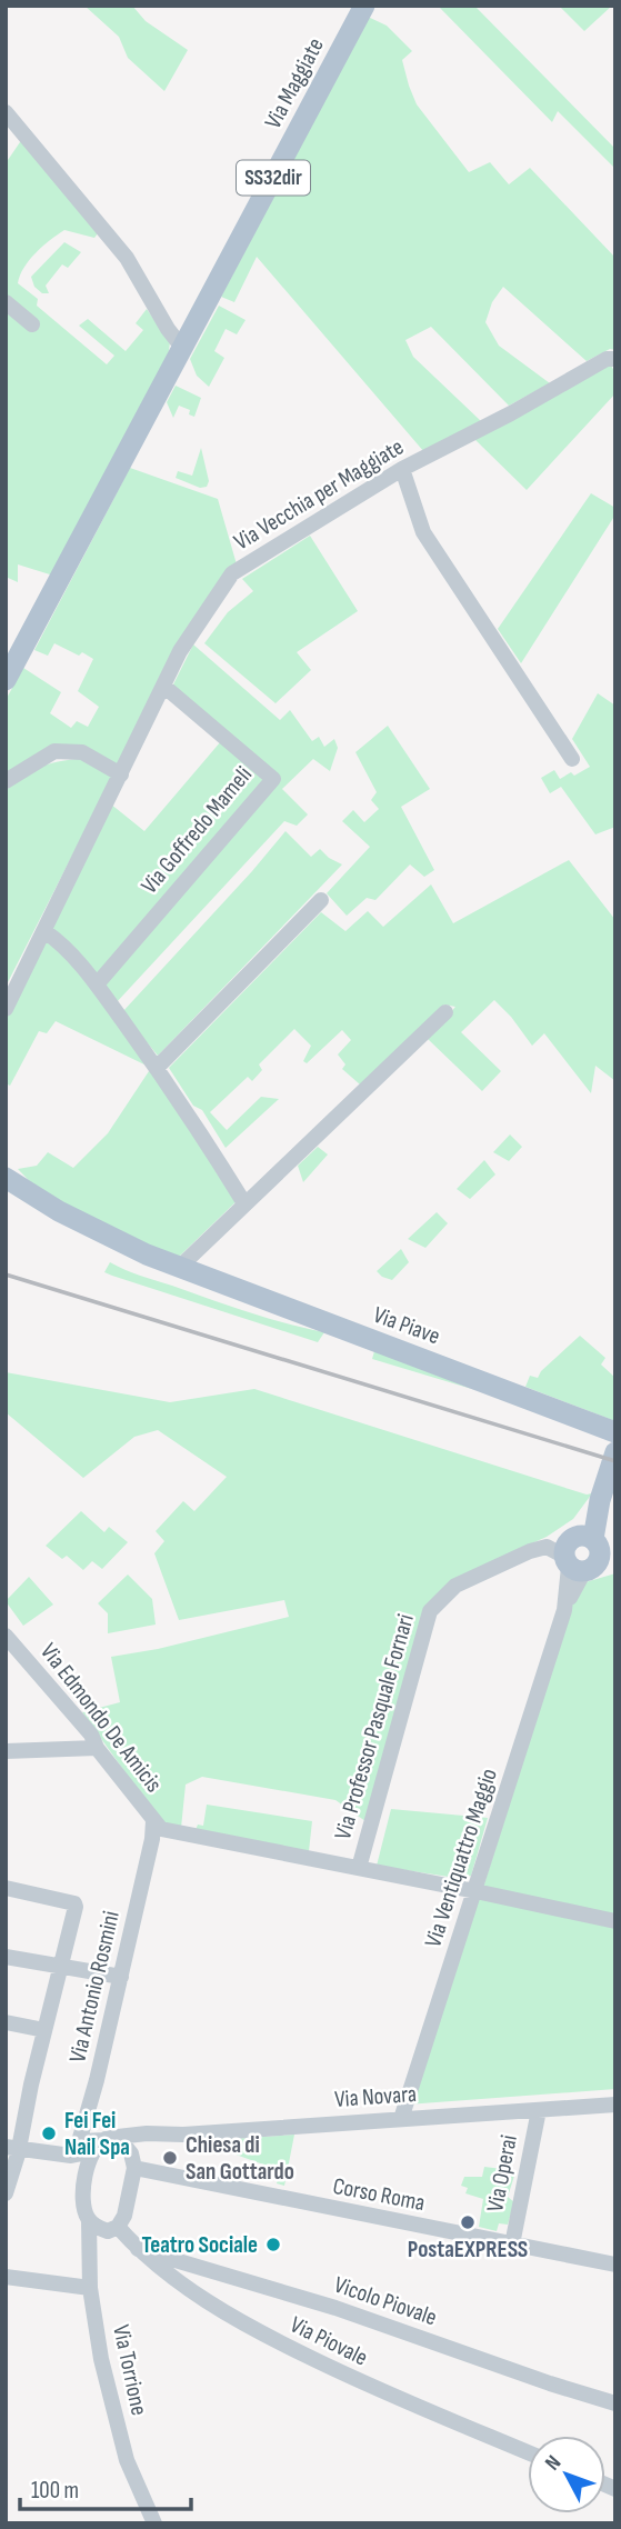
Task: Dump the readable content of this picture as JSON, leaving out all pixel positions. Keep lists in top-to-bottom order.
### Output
{
  "streets": {
    "main road": ["Via Maggiate", "SS32dir", "Via Piave"],
    "street": [
      "Via Vecchia per Maggiate",
      "Via Goffredo Mameli",
      "Via Edmondo De Amicis",
      "Via Professor Pasquale Fornari",
      "Via Ventiquattro Maggio",
      "Via Antonio Rosmini",
      "Via Novara",
      "Via Operai",
      "Corso Roma",
      "Vicolo Piovale",
      "Via Piovale",
      "Via Torrione"
    ]
  },
  "crossings": [
    ["Via Vecchia per Maggiate", "Via Goffredo Mameli"],
    ["Via Edmondo De Amicis", "Via Professor Pasquale Fornari"],
    ["Via Edmondo De Amicis", "Via Antonio Rosmini"],
    ["Via Professor Pasquale Fornari", "Via Ventiquattro Maggio"],
    ["Via Professor Pasquale Fornari", "Via Antonio Rosmini"],
    ["Via Ventiquattro Maggio", "Via Novara"],
    ["Via Antonio Rosmini", "Via Novara"],
    ["Via Antonio Rosmini", "Via Torrione"],
    ["Via Novara", "Via Operai"],
    ["Via Novara", "Via Torrione"],
    ["Via Operai", "Corso Roma"],
    ["Vicolo Piovale", "Via Piovale"]
  ],
  "places": [
    "Fei Fei Nail Spa",
    "Chiesa di San Gottardo",
    "PostaEXPRESS",
    "Teatro Sociale"
  ],
  "scale_bar": "100 m",
  "north": "top left"
}
